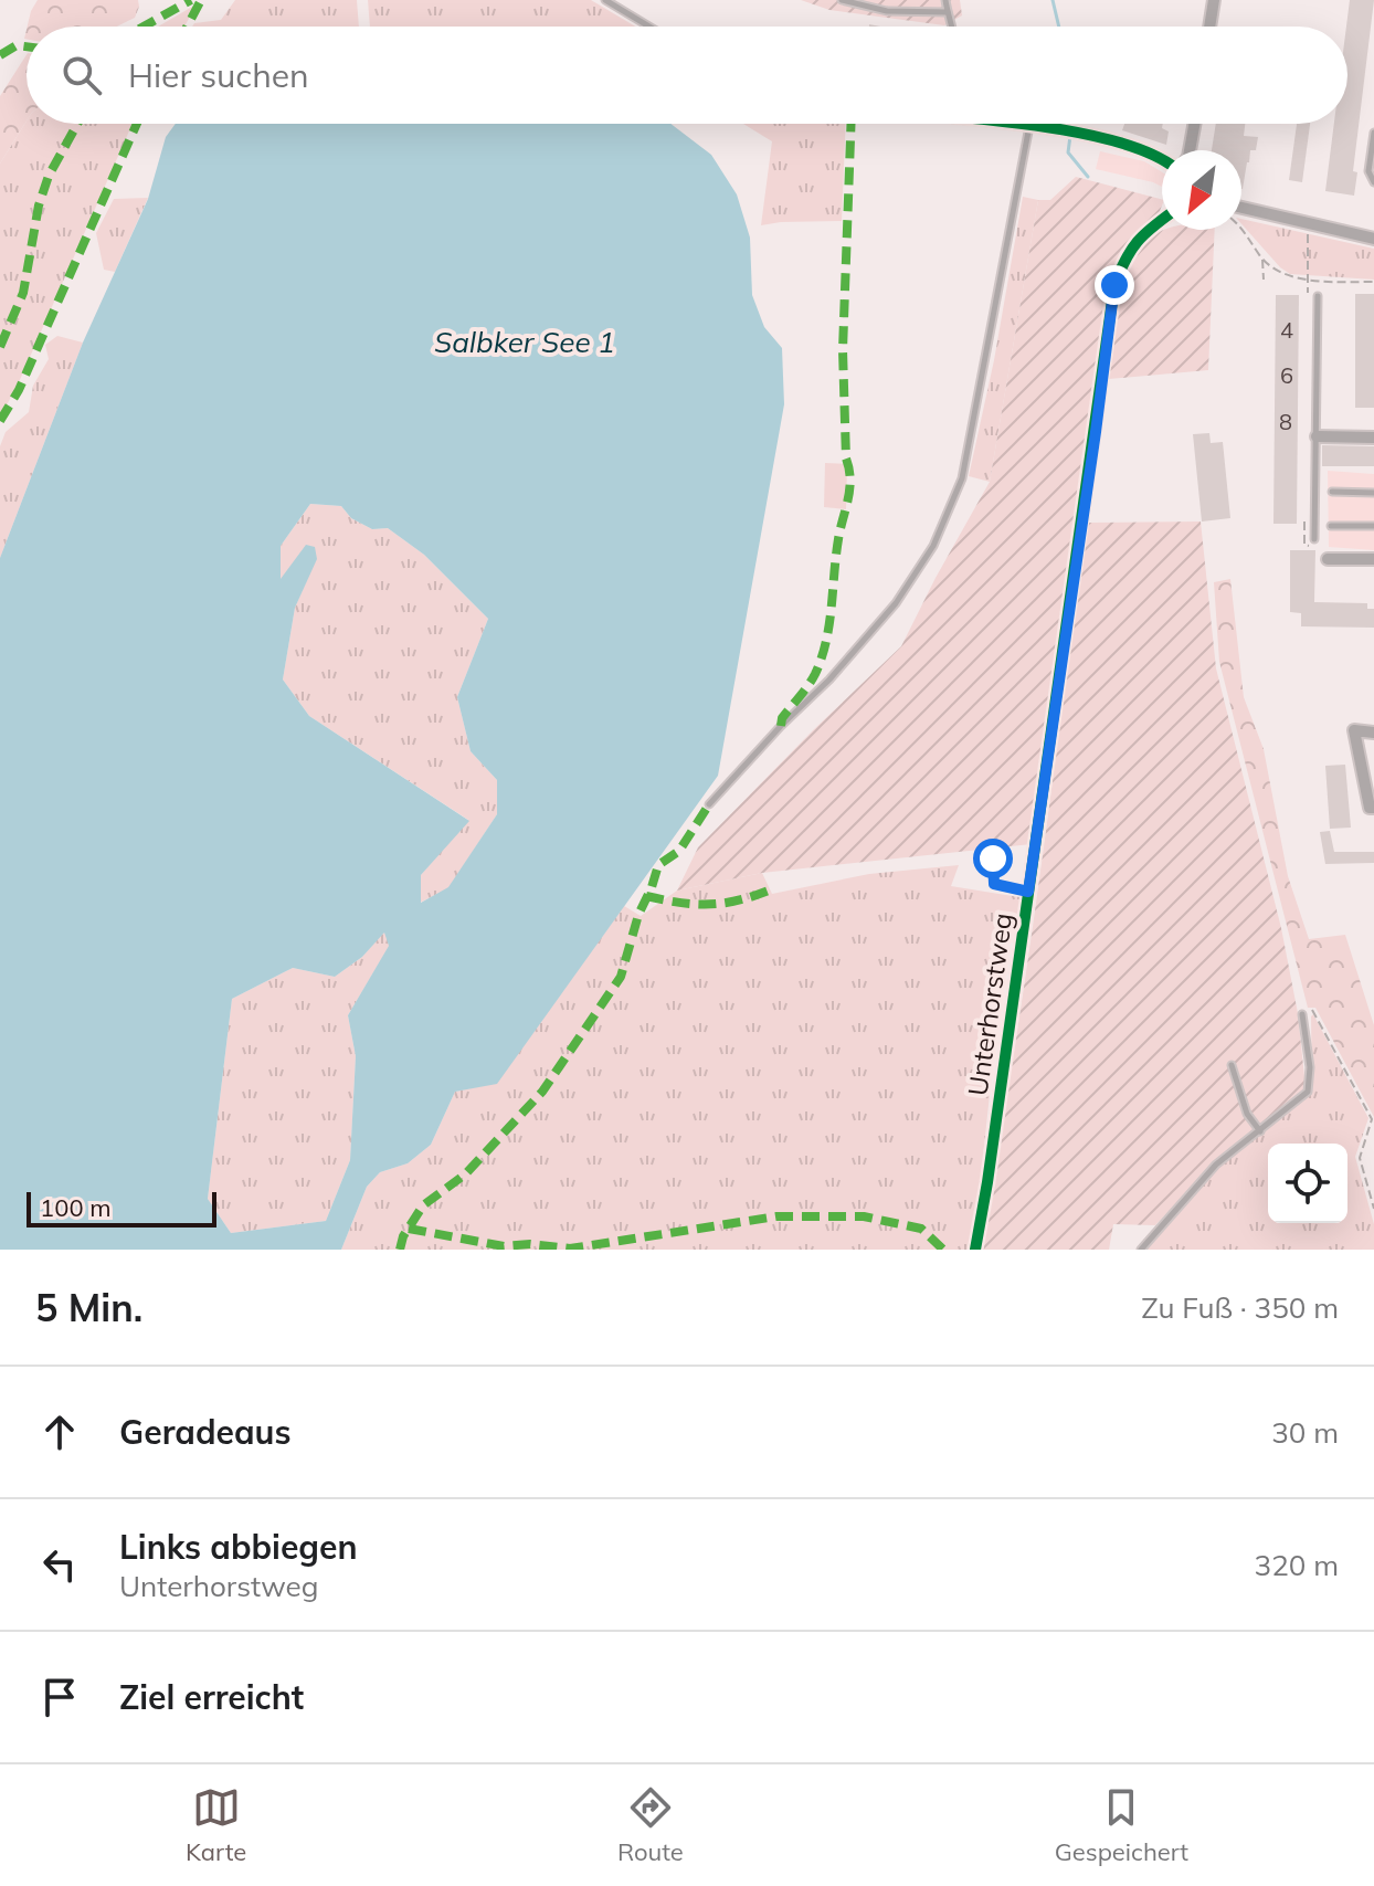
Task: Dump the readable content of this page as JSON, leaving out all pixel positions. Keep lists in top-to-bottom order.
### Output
{
  "streets": {
    "street": ["Unterhorstweg"]
  },
  "water": ["Salbker See 1"],
  "house_numbers": ["4", "6", "8"],
  "scale_bar": "100 m",
  "north": "bottom left",
  "page": {
    "search": "Hier suchen",
    "scale": "100 m",
    "heading": ["5 Min.", "Zu Fuß · 350 m"],
    "list": [
      ["Geradeaus", "30 m"],
      ["Links abbiegen", "Unterhorstweg", "320 m"],
      "Ziel erreicht"
    ],
    "nav": ["Karte", "Route", "Gespeichert"]
  }
}
